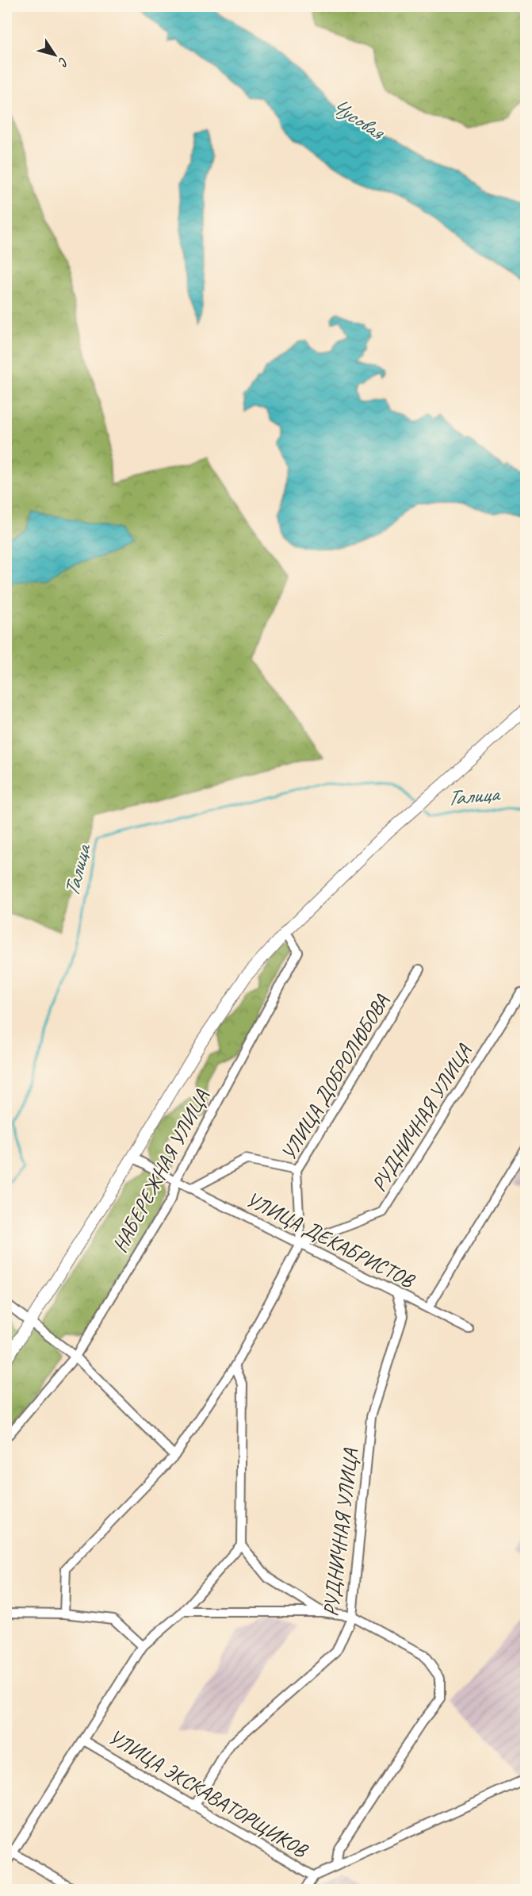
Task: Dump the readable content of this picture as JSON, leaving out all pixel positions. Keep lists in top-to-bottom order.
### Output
{
  "streets": {
    "street": [
      "УЛИЦА ДОБРОЛЮБОВА",
      "РУДНИЧНАЯ УЛИЦА",
      "НАБЕРЕЖНАЯ УЛИЦА",
      "УЛИЦА ДЕКАБРИСТОВ",
      "УЛИЦА ЭКСКАВАТОРЩИКОВ"
    ]
  },
  "crossings": [
    ["УЛИЦА ДОБРОЛЮБОВА", "РУДНИЧНАЯ УЛИЦА"],
    ["УЛИЦА ДОБРОЛЮБОВА", "УЛИЦА ДЕКАБРИСТОВ"],
    ["РУДНИЧНАЯ УЛИЦА", "УЛИЦА ДЕКАБРИСТОВ"],
    ["РУДНИЧНАЯ УЛИЦА", "УЛИЦА ЭКСКАВАТОРЩИКОВ"],
    ["НАБЕРЕЖНАЯ УЛИЦА", "УЛИЦА ДЕКАБРИСТОВ"]
  ],
  "water": ["Чусовая", "Талица"],
  "north": "bottom right"
}
